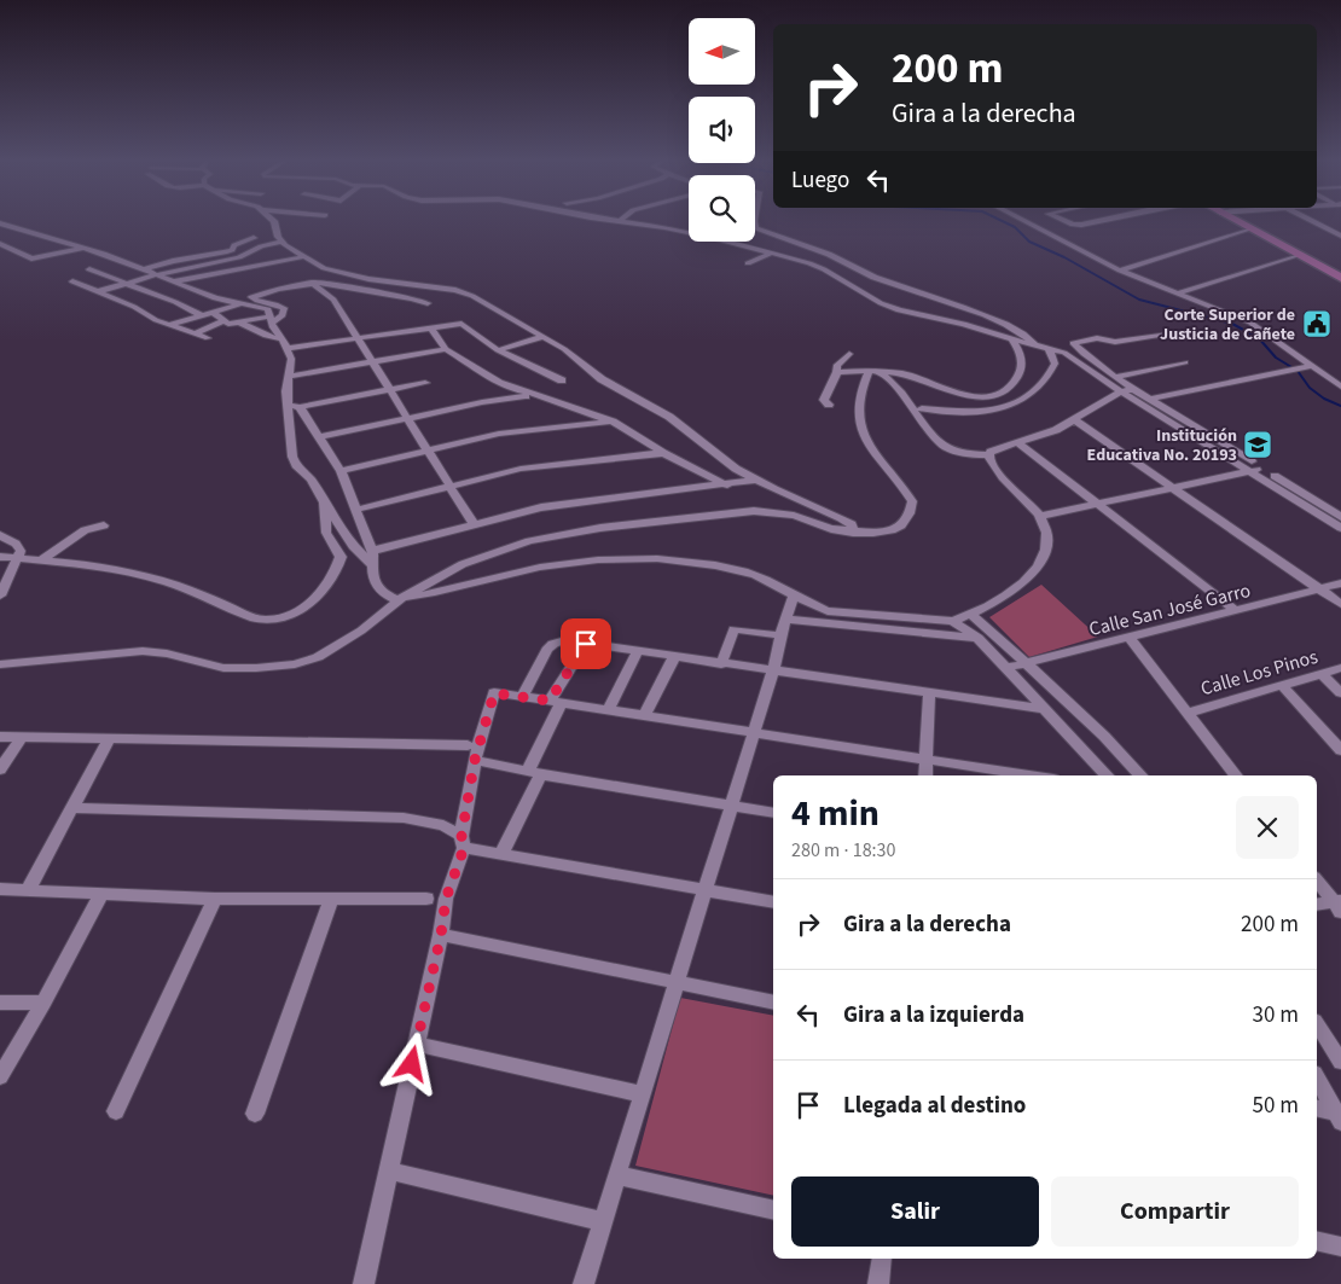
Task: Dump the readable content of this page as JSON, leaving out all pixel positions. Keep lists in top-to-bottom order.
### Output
{
  "streets": {
    "street": ["Calle San José Garro", "Calle Los Pinos"]
  },
  "places": {
    "public building": ["Corte Superior de Justicia de Cañete"],
    "school or university": ["Institución Educativa No. 20193"]
  },
  "north": "left",
  "page": {
    "turn": ["200 m", "Gira a la derecha"],
    "then": "Luego",
    "heading": ["4 min", "280 m · 18:30"],
    "list": [
      {
        "name": "Gira a la derecha",
        "value": "200 m"
      },
      {
        "name": "Gira a la izquierda",
        "value": "30 m"
      },
      {
        "name": "Llegada al destino",
        "value": "50 m"
      }
    ],
    "buttons": ["Salir", "Compartir"]
  }
}
